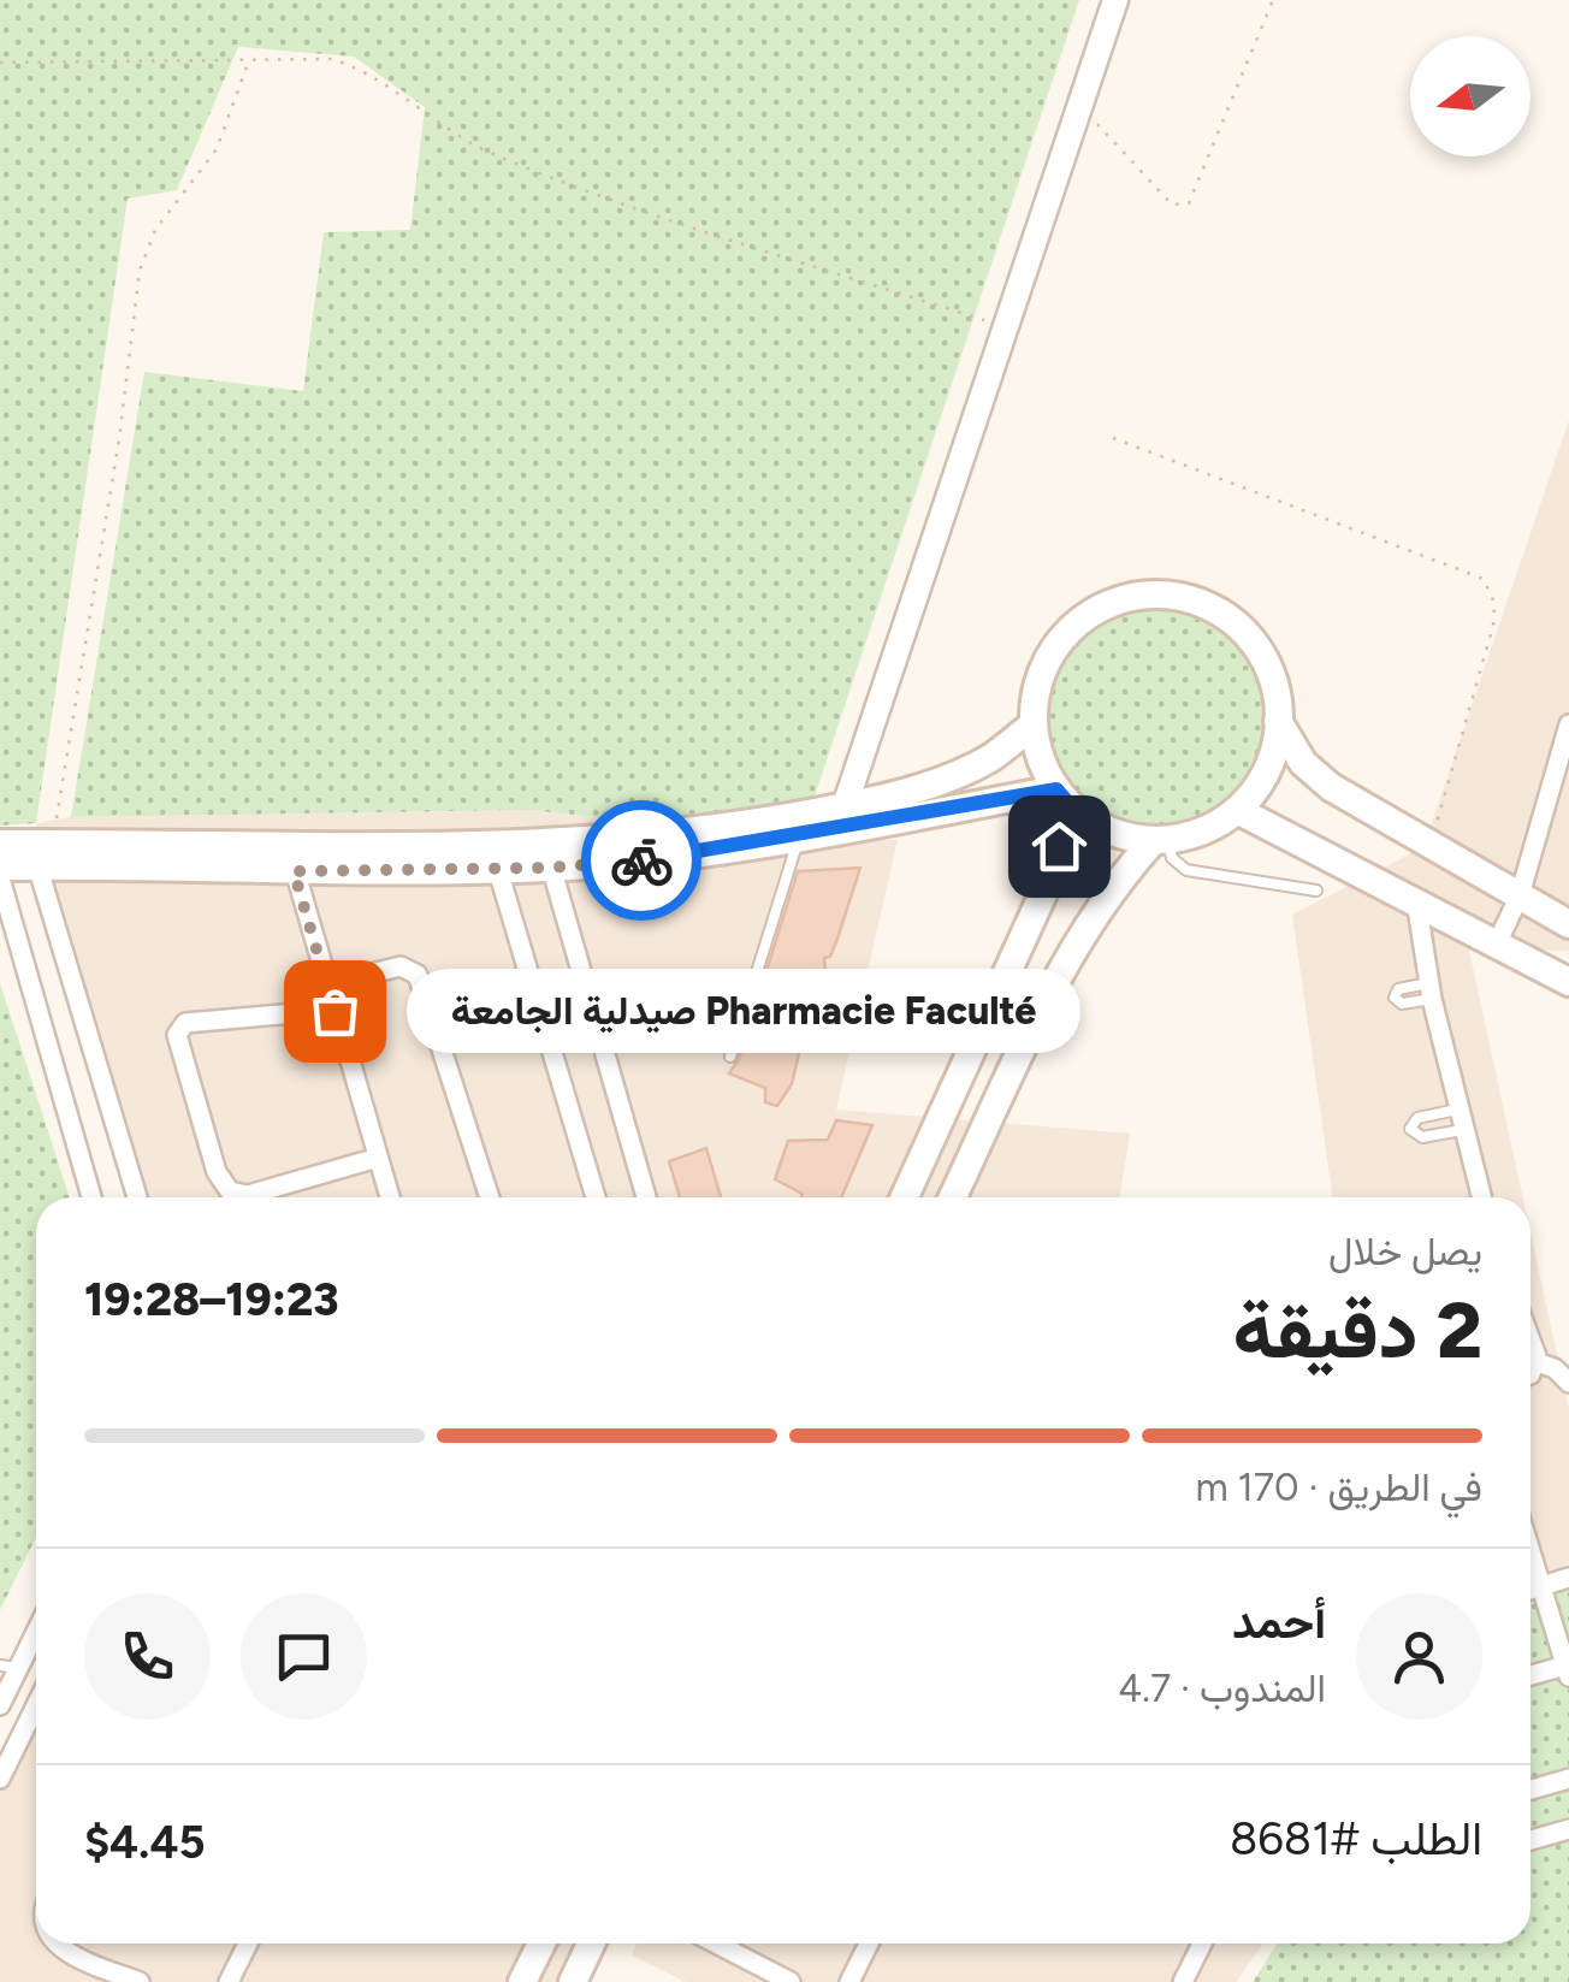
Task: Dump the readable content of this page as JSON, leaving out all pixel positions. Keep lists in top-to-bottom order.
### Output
{
  "places": ["Pharmacie Faculté صيدلية الجامعة"],
  "north": "left",
  "page": {
    "bubble": "Pharmacie Faculté صيدلية الجامعة",
    "heading": ["2 دقيقة", "يصل خلال", "19:23–19:28"],
    "panel": [
      "أحمد",
      "المندوب · 4.7",
      "الطلب #8681",
      "$4.45"
    ],
    "bar": "في الطريق · 170 m"
  }
}
